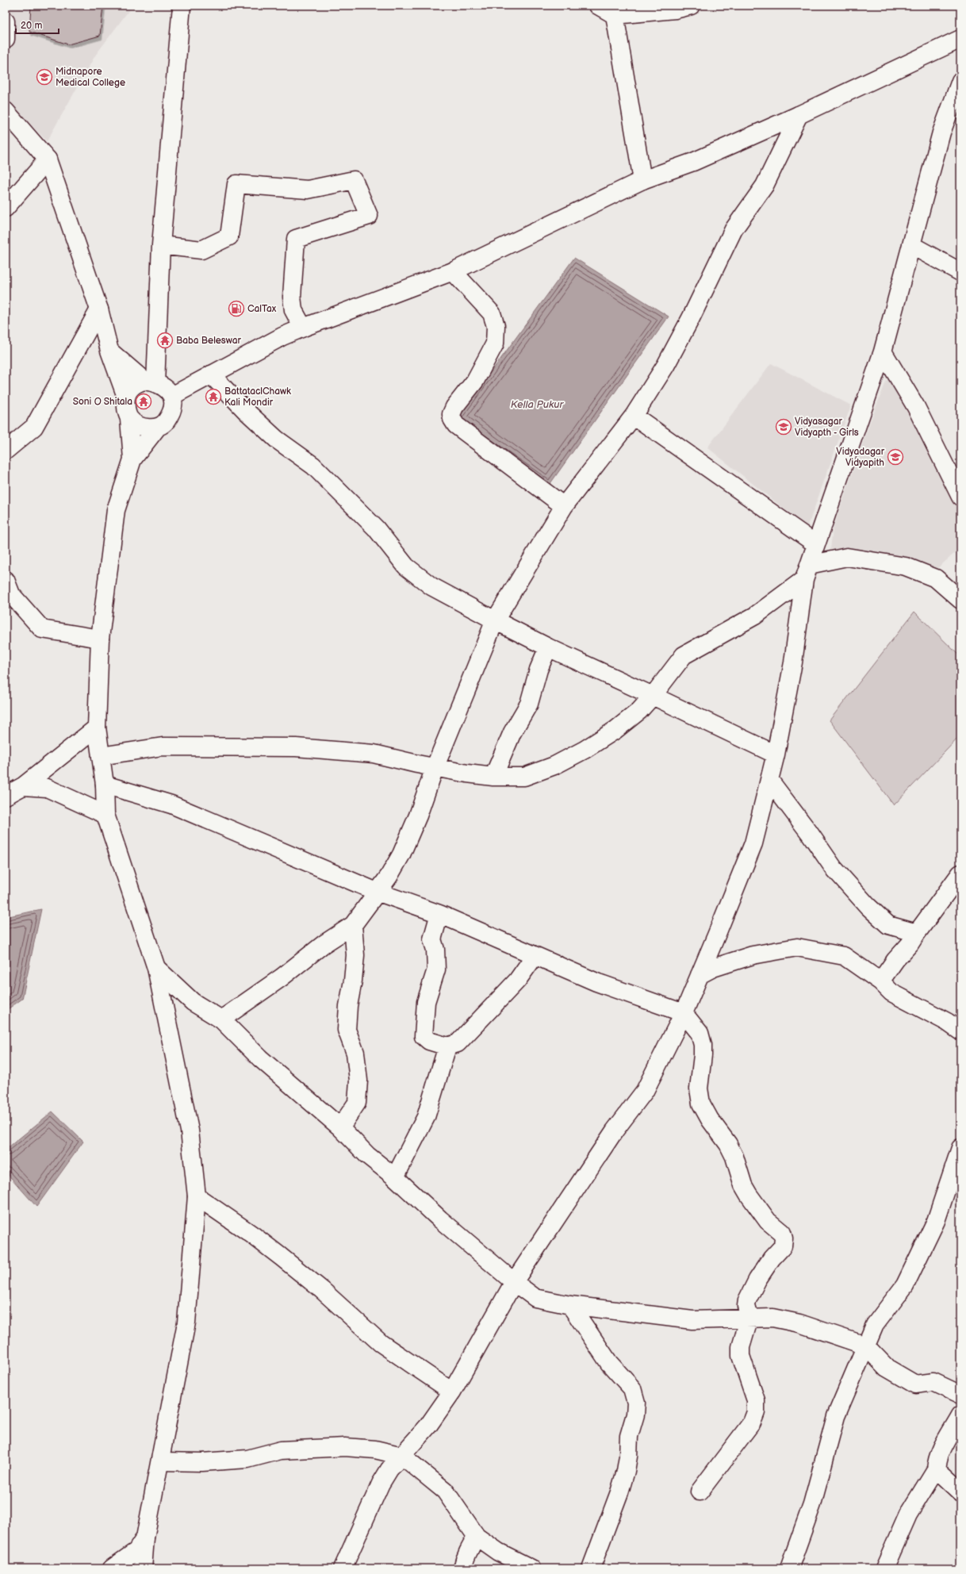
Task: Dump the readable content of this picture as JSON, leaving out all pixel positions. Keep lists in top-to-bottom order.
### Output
{
  "water": ["Kella Pukur"],
  "places": {
    "school or university": ["Midnapore Medical College", "Vidyasagar Vidyapth - Girls", "Vidyadagar Vidyapith"],
    "fuel station": ["CalTax"],
    "temple": ["Baba Beleswar", "BattataclChawk Kali Mondir", "Soni O Shitala"]
  },
  "scale_bar": "20 m"
}
